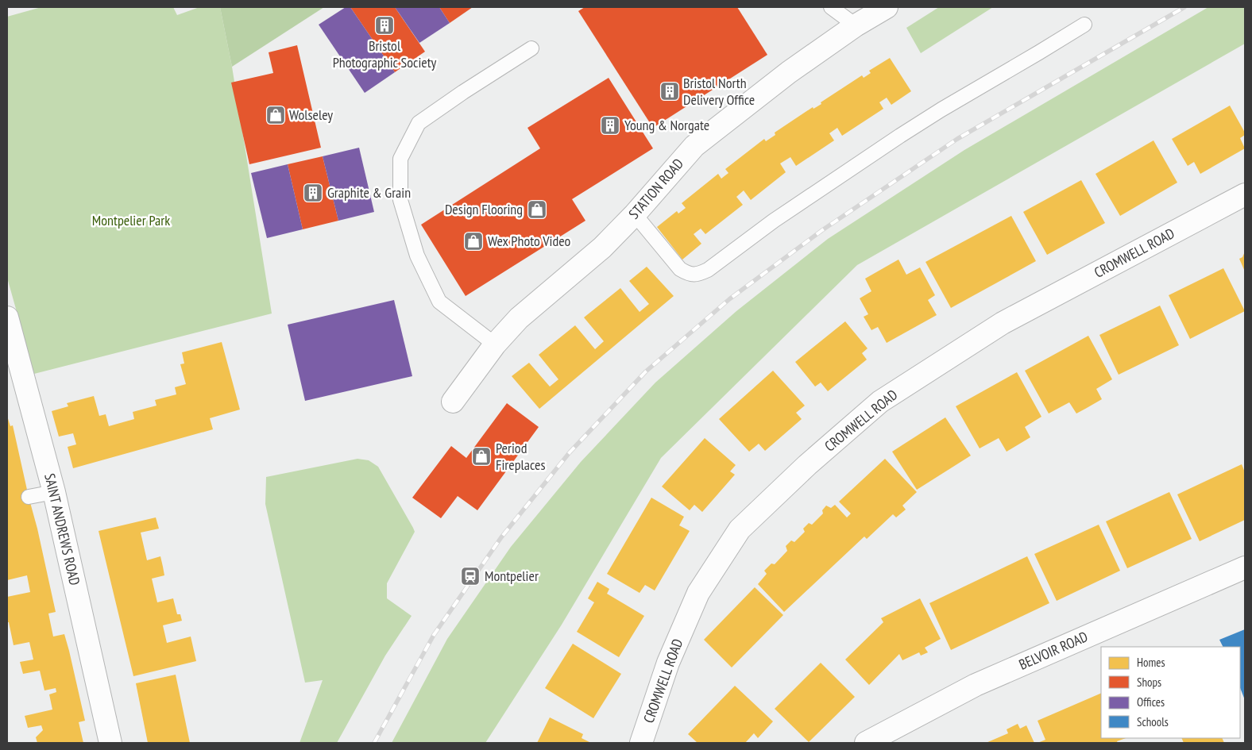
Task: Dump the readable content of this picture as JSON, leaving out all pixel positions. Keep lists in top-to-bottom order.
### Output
{
  "streets": {
    "street": [
      "STATION ROAD",
      "CROMWELL ROAD",
      "SAINT ANDREWS ROAD",
      "BELVOIR ROAD"
    ]
  },
  "parks": ["Montpelier Park"],
  "places": {
    "building": [
      "Bristol Photographic Society",
      "Bristol North Delivery Office",
      "Young & Norgate",
      "Graphite & Grain"
    ],
    "shop": [
      "Wolseley",
      "Design Flooring",
      "Wex Photo Video",
      "Period Fireplaces"
    ],
    "station": ["Montpelier"]
  },
  "legend": [
    "Homes",
    "Shops",
    "Offices",
    "Schools"
  ]
}
